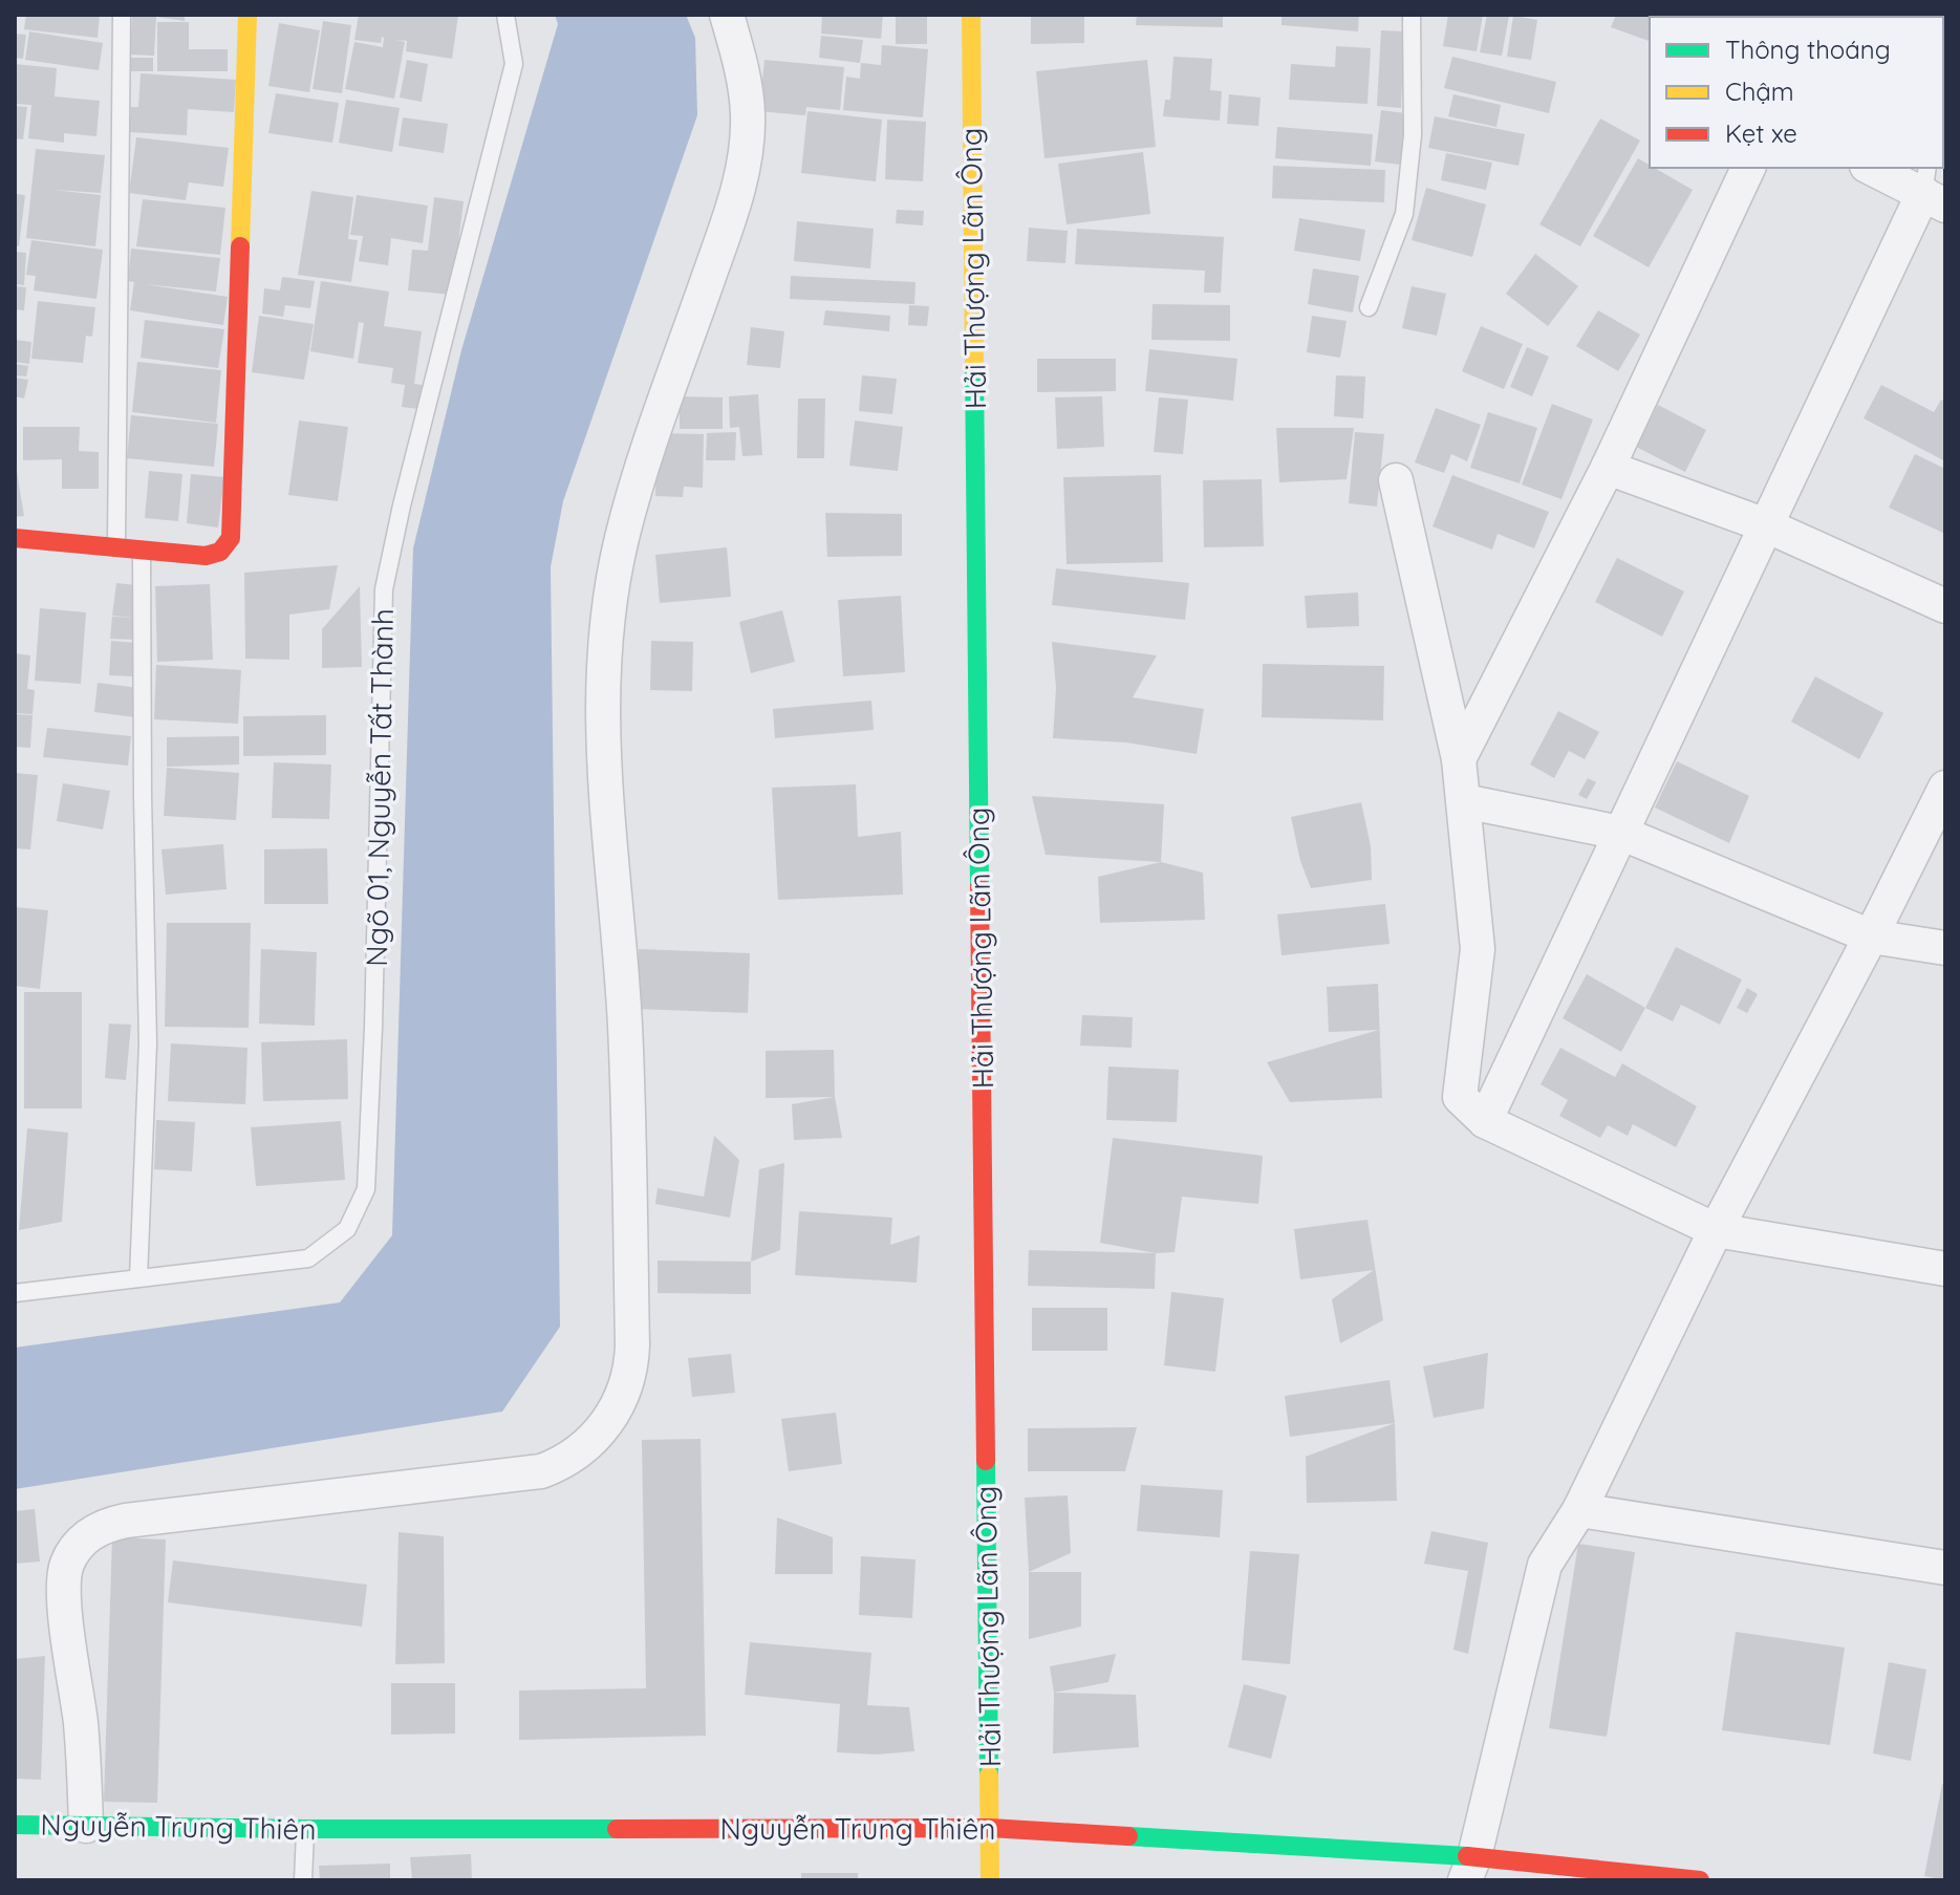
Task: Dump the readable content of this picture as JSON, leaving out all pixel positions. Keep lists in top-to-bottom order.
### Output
{
  "streets": {
    "street": ["Hải Thượng Lãn Ông", "Nguyễn Trung Thiên"],
    "lane": ["Ngõ 01, Nguyễn Tất Thành"]
  },
  "crossings": [
    ["Hải Thượng Lãn Ông", "Nguyễn Trung Thiên"]
  ],
  "legend": ["Thông thoáng", "Chậm", "Kẹt xe"]
}
